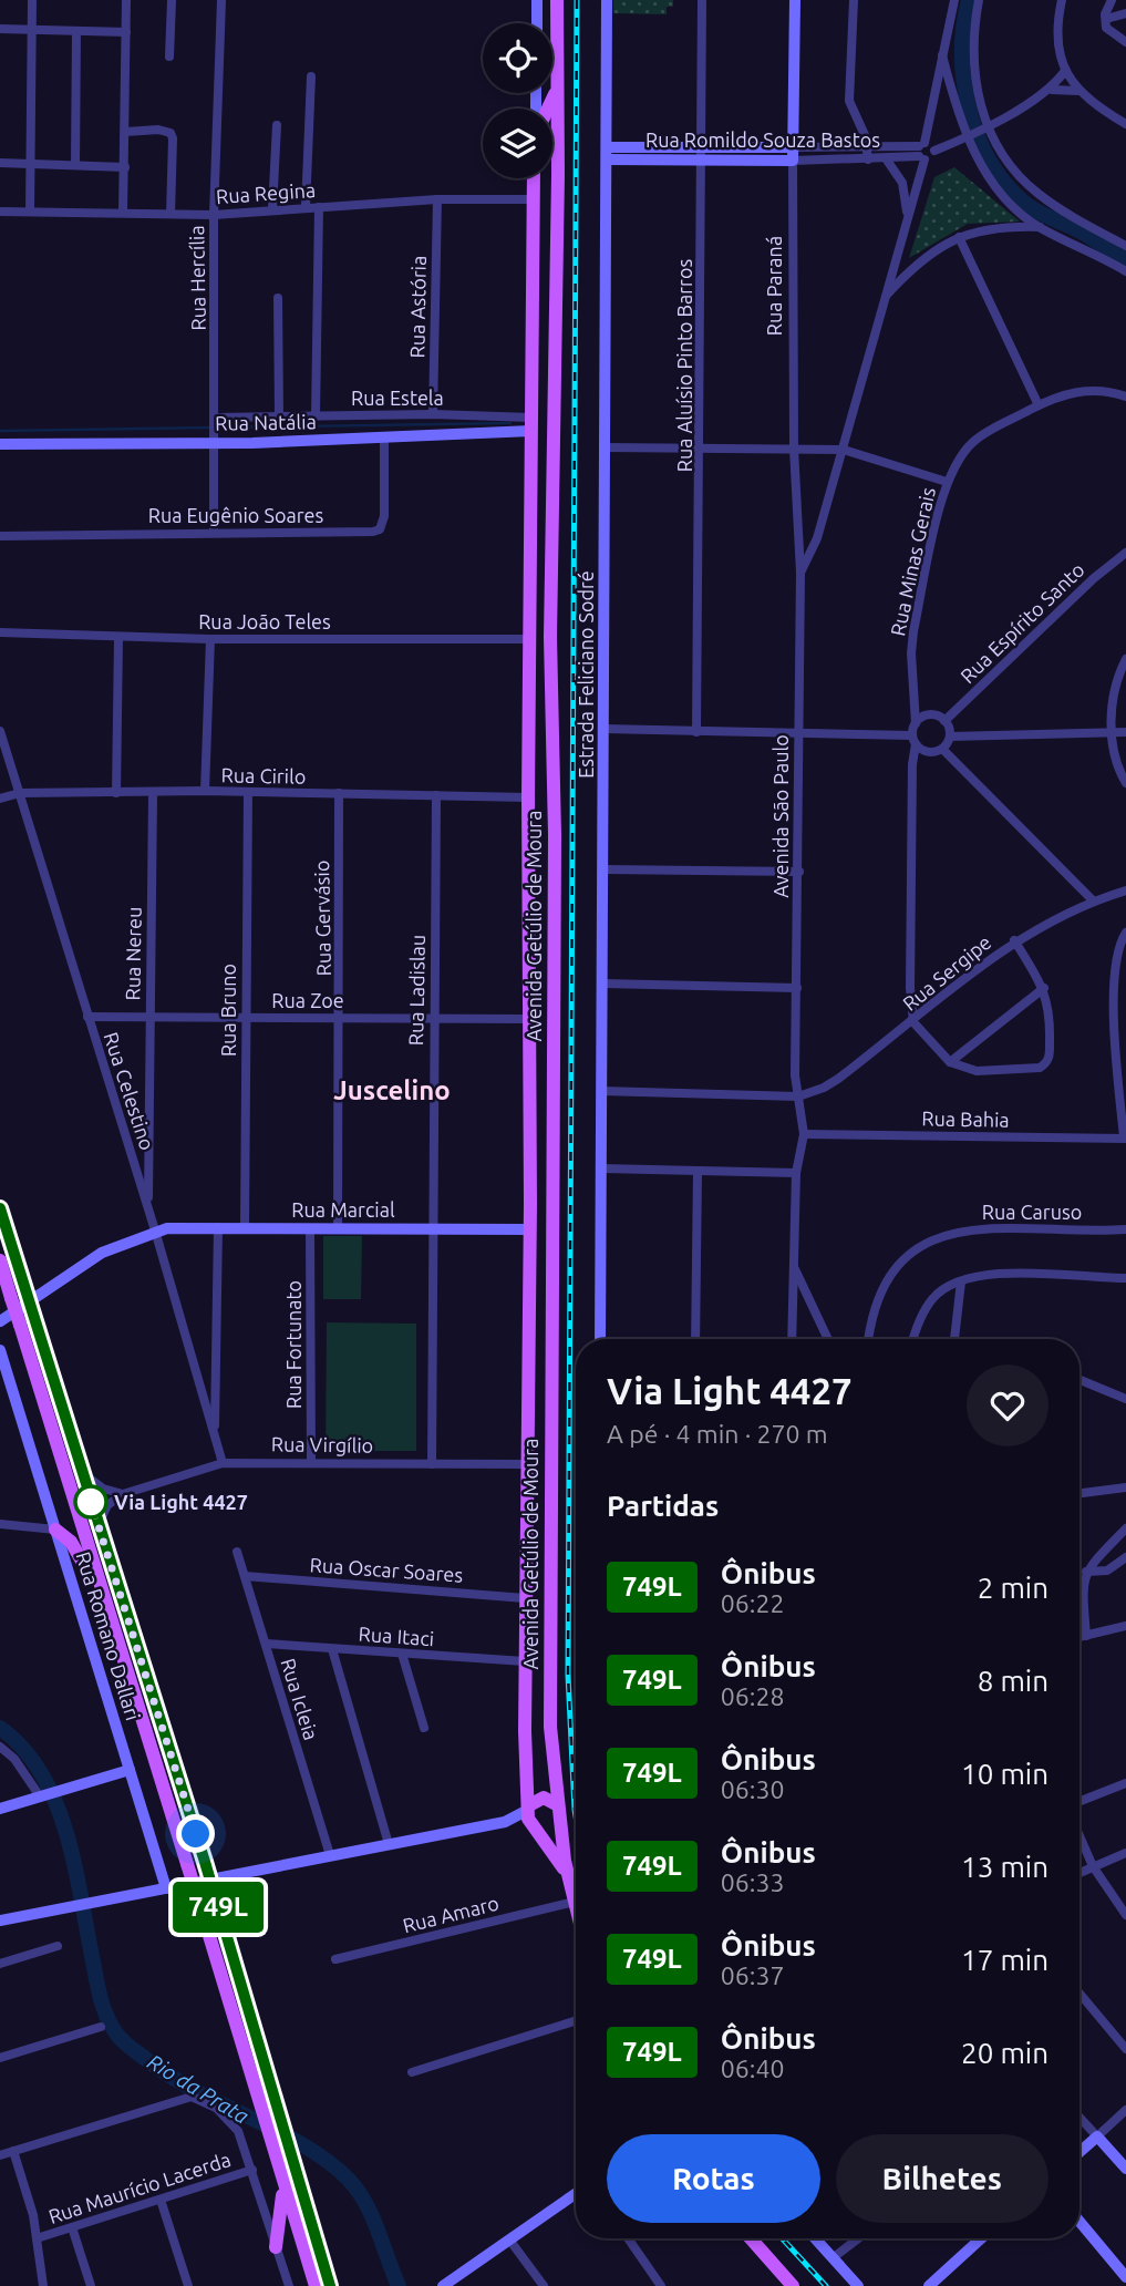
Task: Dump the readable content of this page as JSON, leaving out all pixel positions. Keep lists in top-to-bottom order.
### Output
{
  "streets": {
    "main road": [
      "Rua Romildo Souza Bastos",
      "Rua Paraná",
      "Rua Natália",
      "Estrada Feliciano Sodré",
      "Avenida Getúlio de Moura",
      "Rua Marcial",
      "Rua Romano Dallari"
    ],
    "street": [
      "Rua Regina",
      "Rua Hercília",
      "Rua Astória",
      "Rua Aluísio Pinto Barros",
      "Rua Estela",
      "Rua Eugênio Soares",
      "Rua Minas Gerais",
      "Rua João Teles",
      "Rua Espírito Santo",
      "Rua Cirilo",
      "Avenida São Paulo",
      "Rua Gervásio",
      "Rua Nereu",
      "Rua Sergipe",
      "Rua Ladislau",
      "Rua Zoe",
      "Rua Bruno",
      "Rua Celestino",
      "Rua Bahia",
      "Rua Caruso",
      "Rua Fortunato",
      "Rua Virgílio",
      "Rua Oscar Soares",
      "Rua Itaci",
      "Rua Icleia",
      "Rua Amaro",
      "Rua Maurício Lacerda"
    ]
  },
  "crossings": [
    ["Rua Romildo Souza Bastos", "Rua Paraná"],
    ["Rua Romildo Souza Bastos", "Rua Aluísio Pinto Barros"],
    ["Rua Romildo Souza Bastos", "Estrada Feliciano Sodré"],
    ["Rua Romildo Souza Bastos", "Avenida São Paulo"],
    ["Rua Regina", "Rua Hercília"],
    ["Rua Regina", "Rua Astória"],
    ["Rua Regina", "Avenida Getúlio de Moura"],
    ["Rua Hercília", "Rua Estela"],
    ["Rua Hercília", "Rua Natália"],
    ["Rua Hercília", "Rua Eugênio Soares"],
    ["Rua Paraná", "Avenida São Paulo"],
    ["Rua Astória", "Rua Estela"],
    ["Rua Estela", "Rua Natália"],
    ["Rua Estela", "Avenida Getúlio de Moura"],
    ["Rua Natália", "Rua Eugênio Soares"],
    ["Rua Natália", "Avenida Getúlio de Moura"],
    ["Rua Minas Gerais", "Rua Espírito Santo"],
    ["Rua João Teles", "Avenida Getúlio de Moura"],
    ["Rua Cirilo", "Rua Gervásio"],
    ["Rua Cirilo", "Avenida Getúlio de Moura"],
    ["Rua Cirilo", "Rua Nereu"],
    ["Rua Cirilo", "Rua Ladislau"],
    ["Rua Cirilo", "Rua Bruno"],
    ["Rua Cirilo", "Rua Celestino"],
    ["Avenida São Paulo", "Rua Sergipe"],
    ["Avenida São Paulo", "Rua Bahia"],
    ["Rua Gervásio", "Rua Zoe"],
    ["Rua Gervásio", "Rua Marcial"],
    ["Avenida Getúlio de Moura", "Rua Zoe"],
    ["Avenida Getúlio de Moura", "Rua Marcial"],
    ["Avenida Getúlio de Moura", "Rua Virgílio"],
    ["Avenida Getúlio de Moura", "Rua Oscar Soares"],
    ["Avenida Getúlio de Moura", "Rua Itaci"],
    ["Rua Nereu", "Rua Zoe"],
    ["Rua Nereu", "Rua Celestino"],
    ["Rua Ladislau", "Rua Zoe"],
    ["Rua Ladislau", "Rua Marcial"],
    ["Rua Ladislau", "Rua Virgílio"],
    ["Rua Zoe", "Rua Bruno"],
    ["Rua Zoe", "Rua Celestino"],
    ["Rua Bruno", "Rua Marcial"],
    ["Rua Celestino", "Rua Marcial"],
    ["Rua Celestino", "Rua Virgílio"],
    ["Rua Marcial", "Rua Fortunato"],
    ["Rua Fortunato", "Rua Virgílio"],
    ["Rua Oscar Soares", "Rua Icleia"],
    ["Rua Itaci", "Rua Icleia"]
  ],
  "districts": ["Juscelino"],
  "water": ["Rio da Prata"],
  "places": ["Via Light 4427"],
  "lines": ["bus line 749L"],
  "page": {
    "on_map": "749L",
    "heading": [
      ["Via Light 4427", "A pé · 4 min · 270 m"],
      "Partidas"
    ],
    "list": [
      {
        "mark": "749L",
        "name": "Ônibus",
        "note": "06:22",
        "value": "2 min"
      },
      {
        "mark": "749L",
        "name": "Ônibus",
        "note": "06:28",
        "value": "8 min"
      },
      {
        "mark": "749L",
        "name": "Ônibus",
        "note": "06:30",
        "value": "10 min"
      },
      {
        "mark": "749L",
        "name": "Ônibus",
        "note": "06:33",
        "value": "13 min"
      },
      {
        "mark": "749L",
        "name": "Ônibus",
        "note": "06:37",
        "value": "17 min"
      },
      {
        "mark": "749L",
        "name": "Ônibus",
        "note": "06:40",
        "value": "20 min"
      }
    ],
    "buttons": ["Rotas", "Bilhetes"]
  }
}
